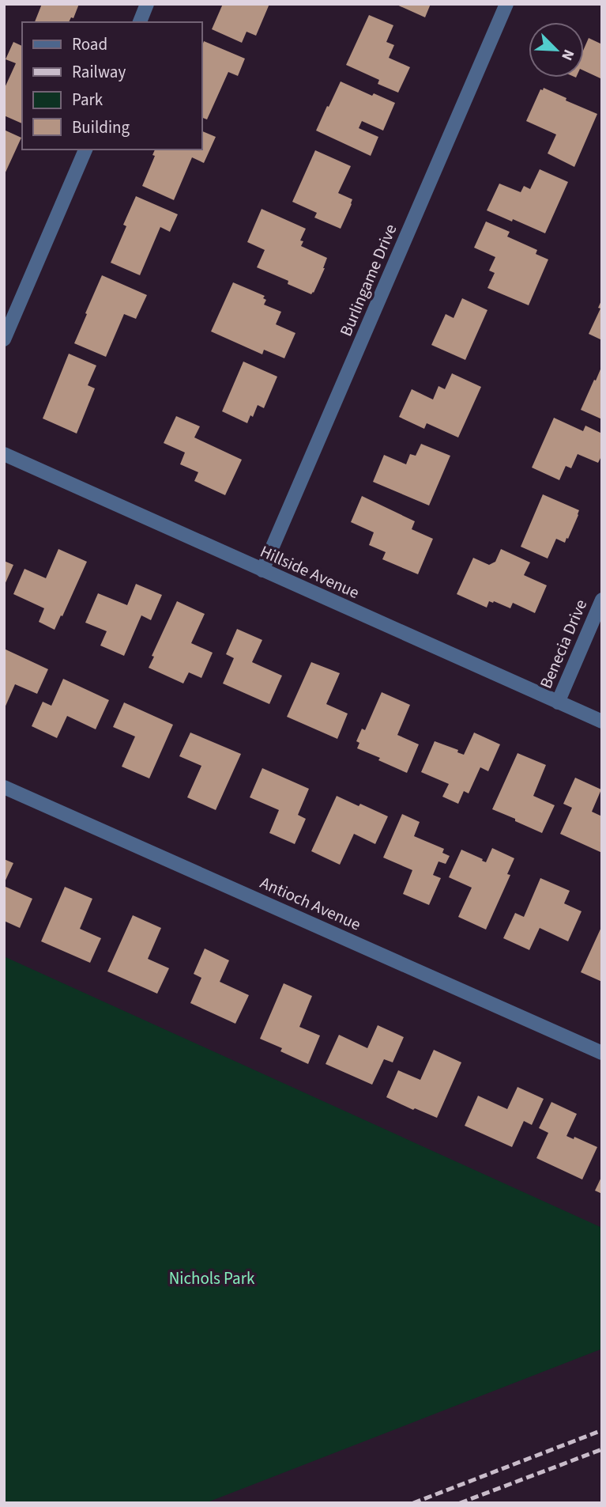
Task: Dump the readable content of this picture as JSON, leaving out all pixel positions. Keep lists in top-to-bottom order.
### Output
{
  "streets": {
    "street": [
      "Burlingame Drive",
      "Hillside Avenue",
      "Benecia Drive",
      "Antioch Avenue"
    ]
  },
  "crossings": [
    ["Burlingame Drive", "Hillside Avenue"],
    ["Hillside Avenue", "Benecia Drive"]
  ],
  "parks": ["Nichols Park"],
  "legend": [
    "Road",
    "Railway",
    "Park",
    "Building"
  ],
  "north": "bottom right"
}
